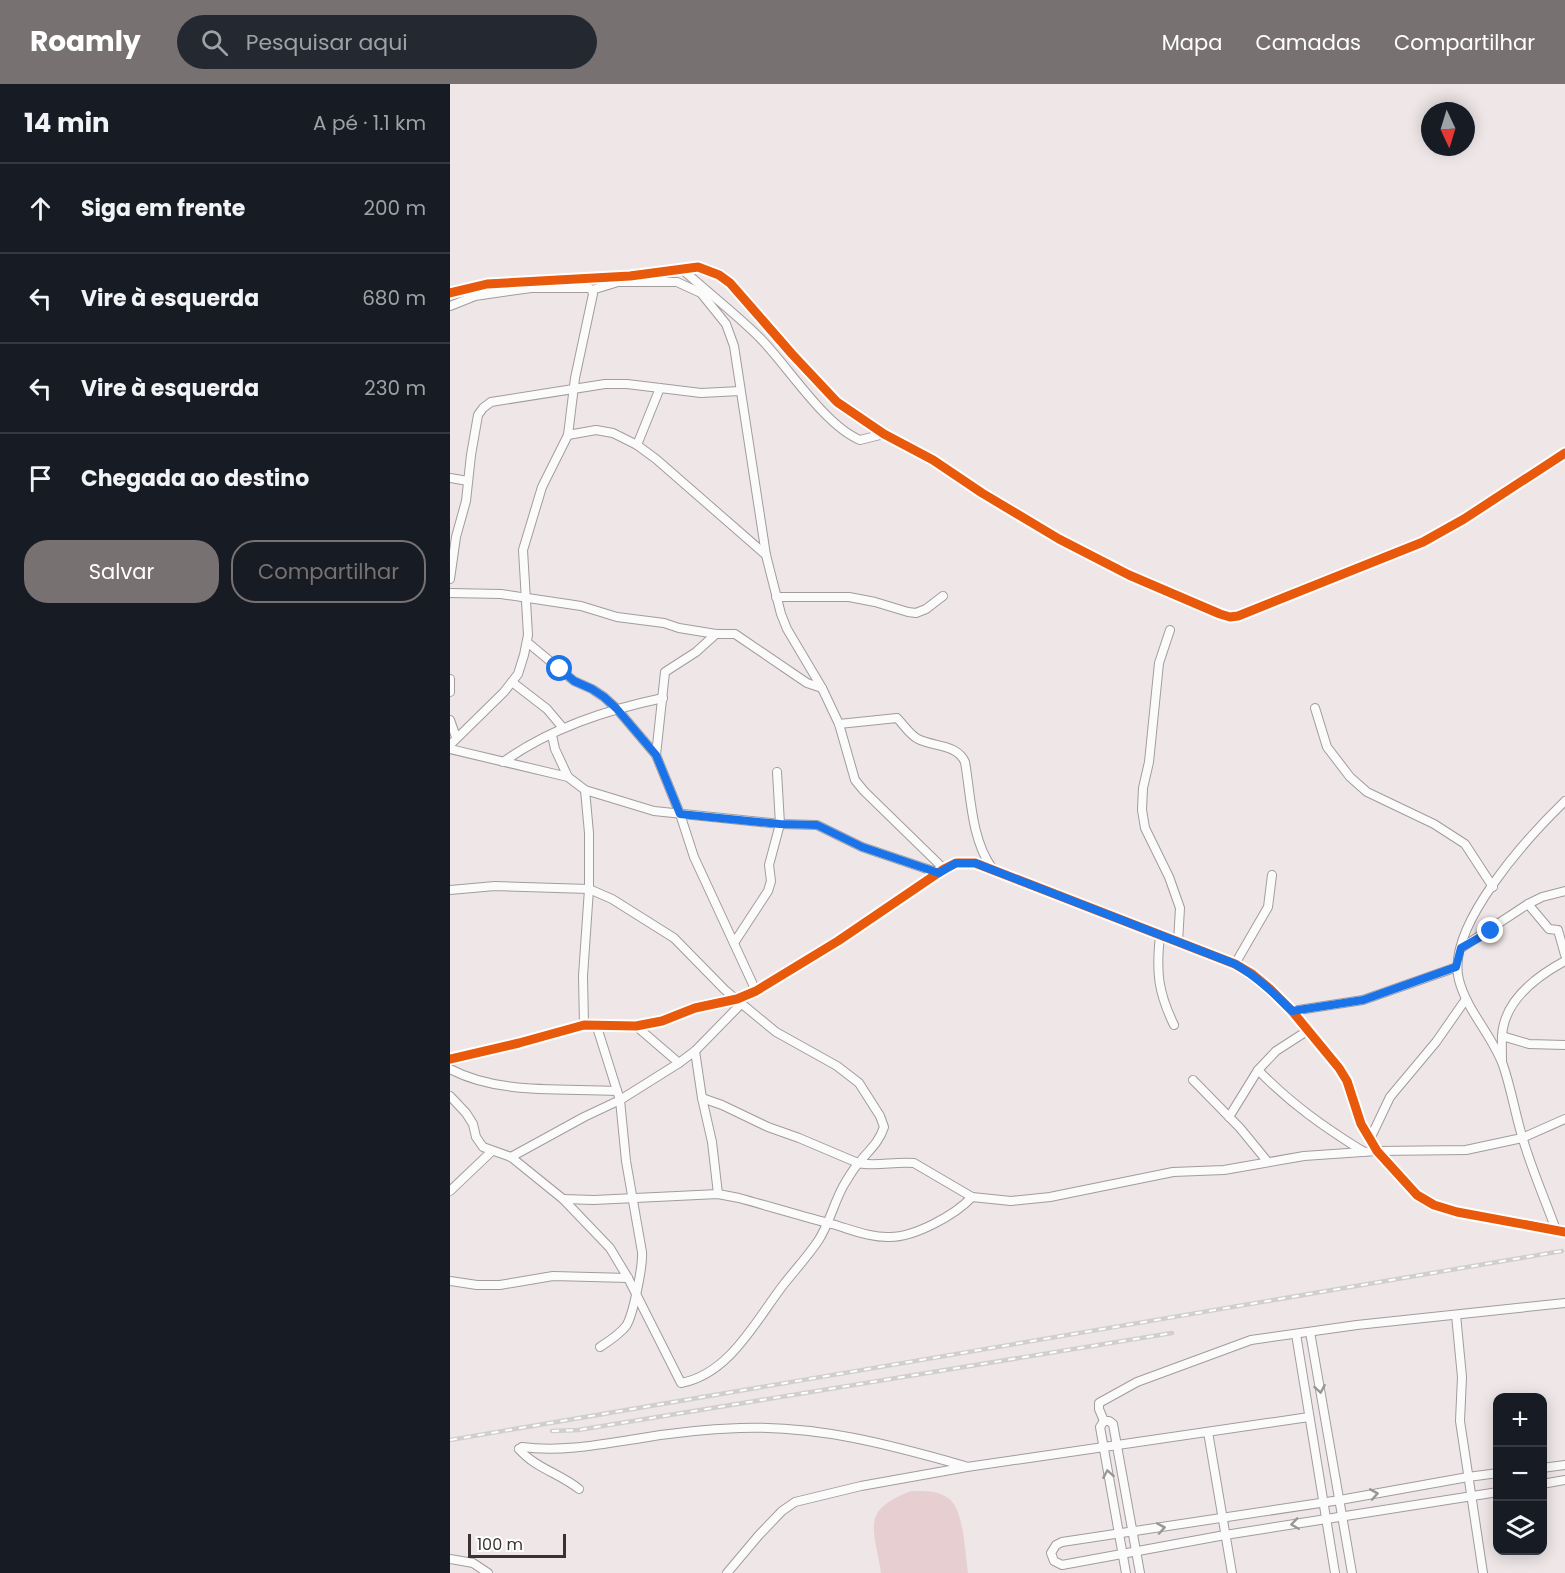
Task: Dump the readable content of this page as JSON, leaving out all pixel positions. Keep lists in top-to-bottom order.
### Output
{
  "scale_bar": "100 m",
  "north": "bottom",
  "page": {
    "header": "Roamly",
    "search": "Pesquisar aqui",
    "nav": ["Mapa", "Camadas", "Compartilhar"],
    "heading": ["14 min", "A pé · 1.1 km"],
    "list": [
      ["Siga em frente", "200 m"],
      ["Vire à esquerda", "680 m"],
      ["Vire à esquerda", "230 m"],
      "Chegada ao destino"
    ],
    "buttons": ["Salvar", "Compartilhar"],
    "map_buttons": ["+", "−"],
    "scale": "100 m"
  }
}
